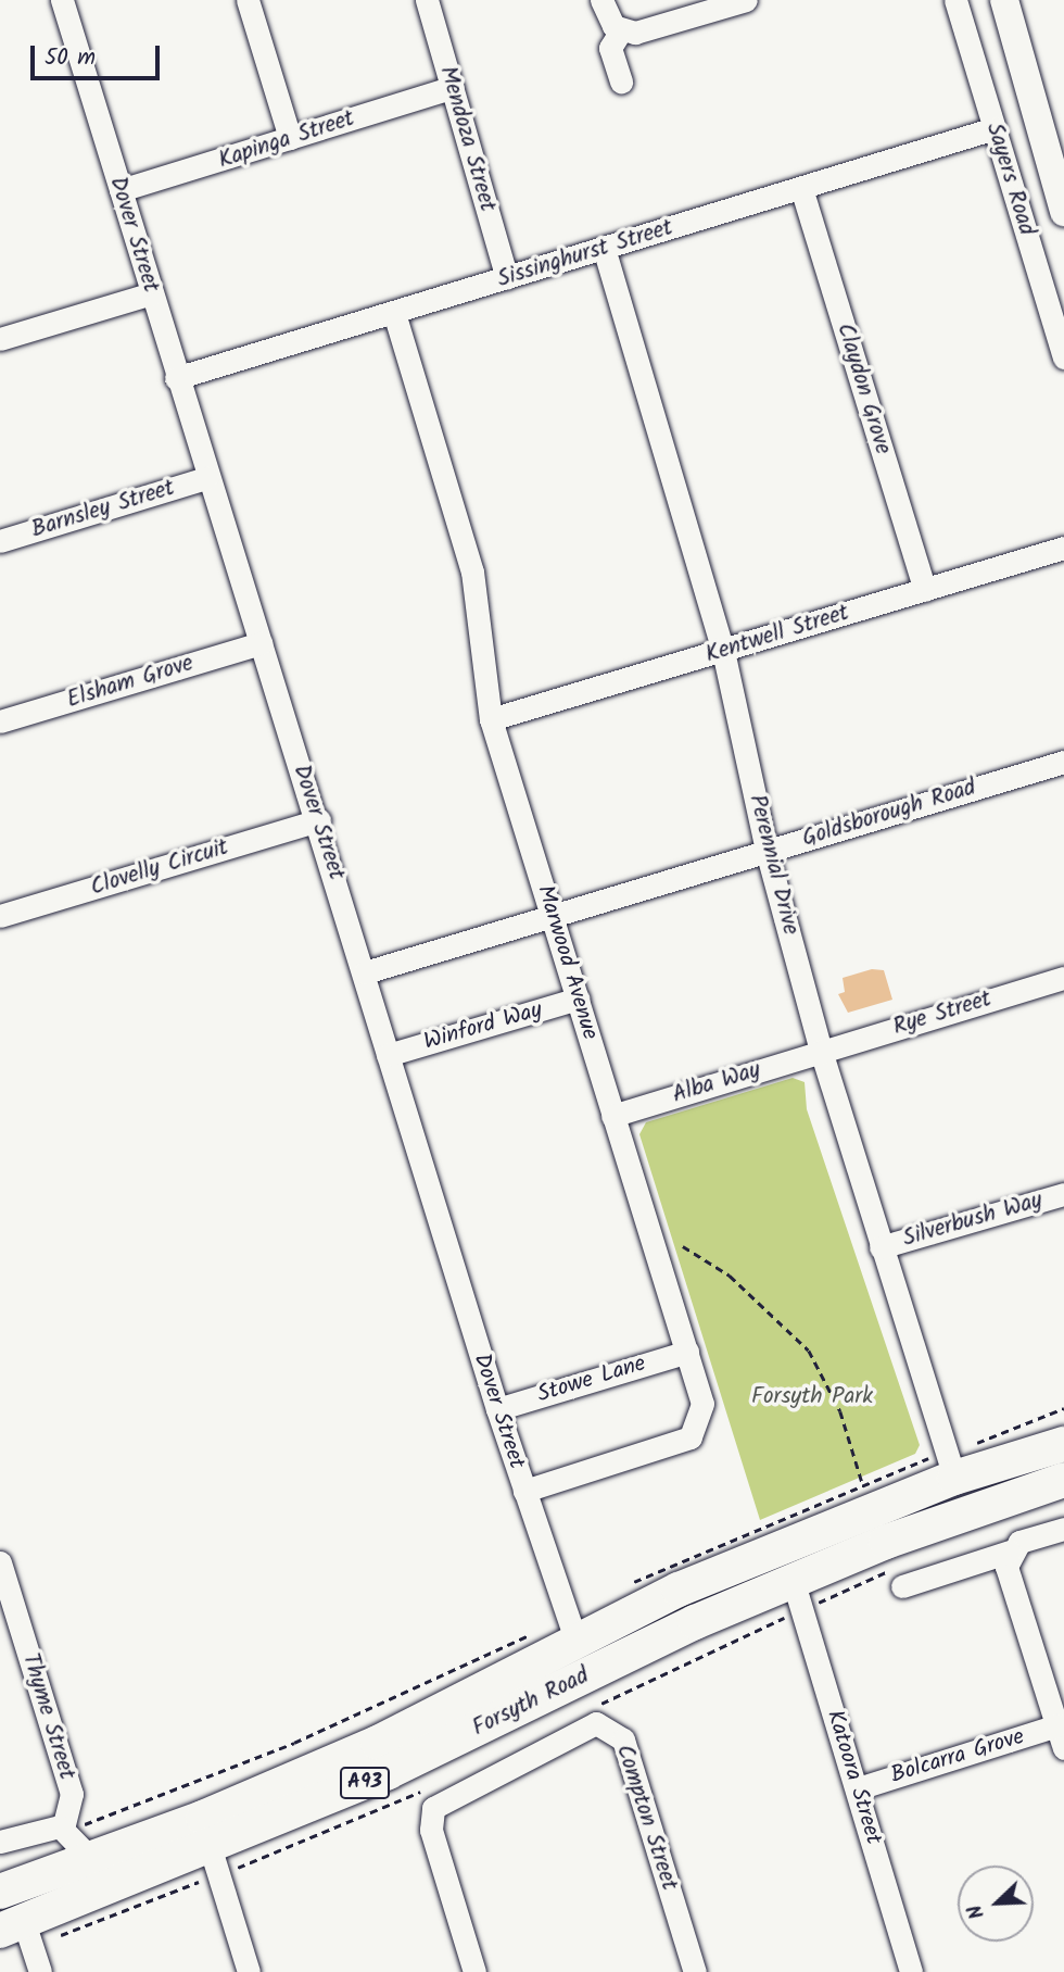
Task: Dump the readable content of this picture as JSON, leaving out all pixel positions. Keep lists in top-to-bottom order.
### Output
{
  "streets": {
    "highway": ["Forsyth Road", "A93"],
    "main road": ["Sayers Road"],
    "street": [
      "Mendoza Street",
      "Kapinga Street",
      "Dover Street",
      "Sissinghurst Street",
      "Claydon Grove",
      "Barnsley Street",
      "Kentwell Street",
      "Elsham Grove",
      "Goldsborough Road",
      "Perennial Drive",
      "Clovelly Circuit",
      "Marwood Avenue",
      "Rye Street",
      "Winford Way",
      "Alba Way",
      "Silverbush Way",
      "Stowe Lane",
      "Thyme Street",
      "Bolcarra Grove",
      "Katoora Street",
      "Compton Street"
    ]
  },
  "crossings": [
    ["Mendoza Street", "Kapinga Street"],
    ["Mendoza Street", "Sissinghurst Street"],
    ["Kapinga Street", "Dover Street"],
    ["Sayers Road", "Sissinghurst Street"],
    ["Dover Street", "Sissinghurst Street"],
    ["Dover Street", "Barnsley Street"],
    ["Dover Street", "Elsham Grove"],
    ["Dover Street", "Goldsborough Road"],
    ["Dover Street", "Clovelly Circuit"],
    ["Dover Street", "Marwood Avenue"],
    ["Dover Street", "Winford Way"],
    ["Dover Street", "Stowe Lane"],
    ["Dover Street", "Forsyth Road"],
    ["Sissinghurst Street", "Claydon Grove"],
    ["Sissinghurst Street", "Perennial Drive"],
    ["Sissinghurst Street", "Marwood Avenue"],
    ["Claydon Grove", "Kentwell Street"],
    ["Kentwell Street", "Perennial Drive"],
    ["Kentwell Street", "Marwood Avenue"],
    ["Goldsborough Road", "Perennial Drive"],
    ["Goldsborough Road", "Marwood Avenue"],
    ["Perennial Drive", "Rye Street"],
    ["Perennial Drive", "Alba Way"],
    ["Perennial Drive", "Silverbush Way"],
    ["Perennial Drive", "Forsyth Road"],
    ["Marwood Avenue", "Winford Way"],
    ["Marwood Avenue", "Alba Way"],
    ["Marwood Avenue", "Stowe Lane"],
    ["Rye Street", "Alba Way"],
    ["Forsyth Road", "Katoora Street"],
    ["Bolcarra Grove", "Katoora Street"]
  ],
  "parks": ["Forsyth Park"],
  "scale_bar": "50 m",
  "north": "bottom left"
}
